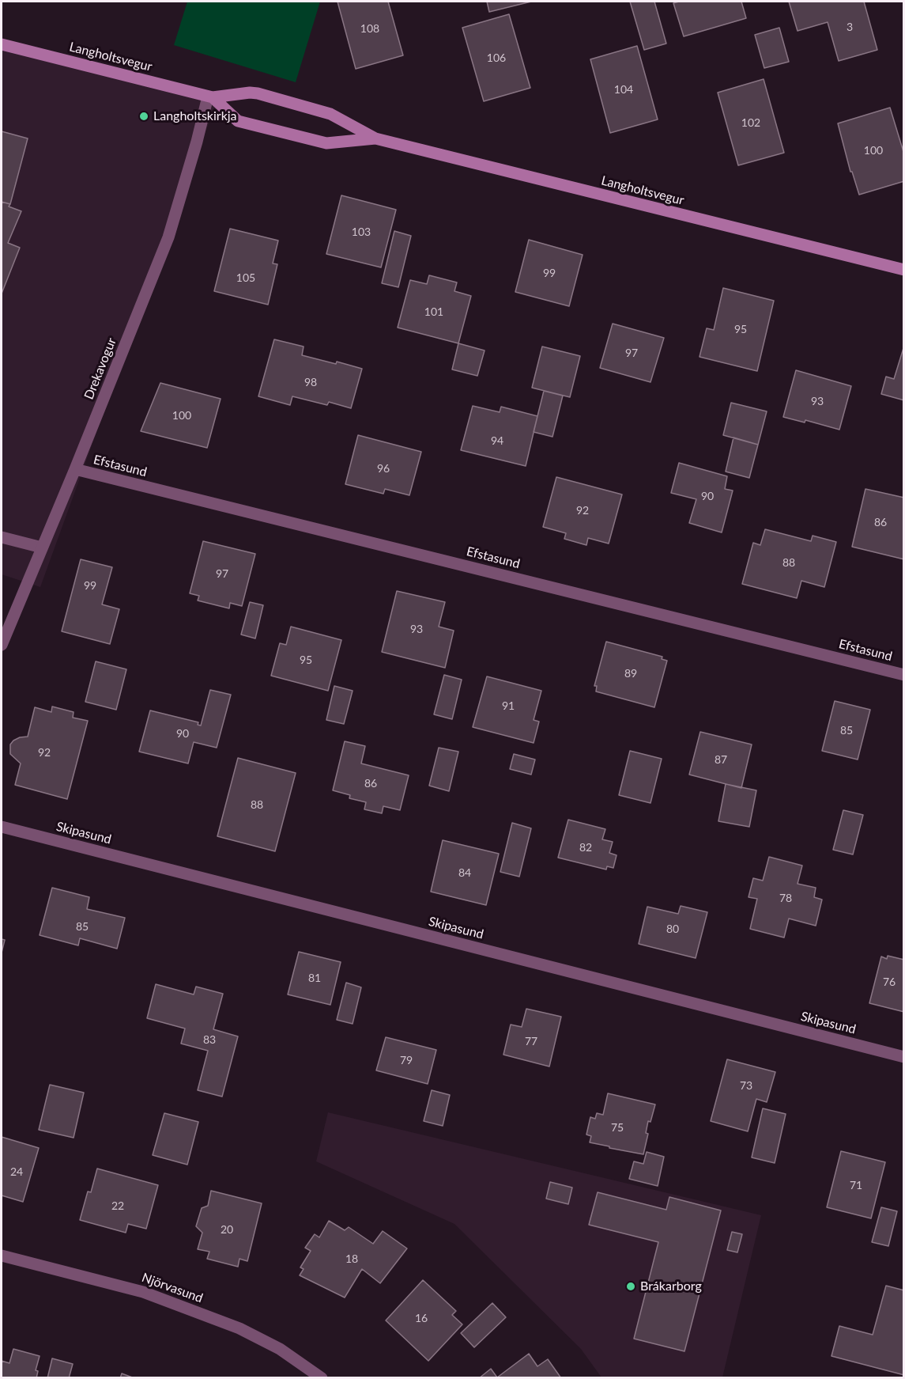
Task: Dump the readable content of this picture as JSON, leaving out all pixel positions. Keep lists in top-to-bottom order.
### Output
{
  "streets": {
    "street": [
      "Langholtsvegur",
      "Drekavogur",
      "Efstasund",
      "Skipasund",
      "Njörvasund"
    ]
  },
  "crossings": [
    ["Langholtsvegur", "Drekavogur"],
    ["Drekavogur", "Efstasund"]
  ],
  "places": ["Langholtskirkja", "Brákarborg"],
  "house_numbers": [
    "3",
    "108",
    "106",
    "104",
    "102",
    "100",
    "103",
    "99",
    "105",
    "101",
    "95",
    "97",
    "98",
    "93",
    "100",
    "94",
    "96",
    "90",
    "92",
    "86",
    "88",
    "97",
    "99",
    "93",
    "95",
    "89",
    "91",
    "85",
    "90",
    "92",
    "87",
    "86",
    "88",
    "82",
    "84",
    "78",
    "85",
    "80",
    "81",
    "76",
    "83",
    "77",
    "79",
    "73",
    "75",
    "24",
    "71",
    "22",
    "20",
    "18",
    "16"
  ]
}
